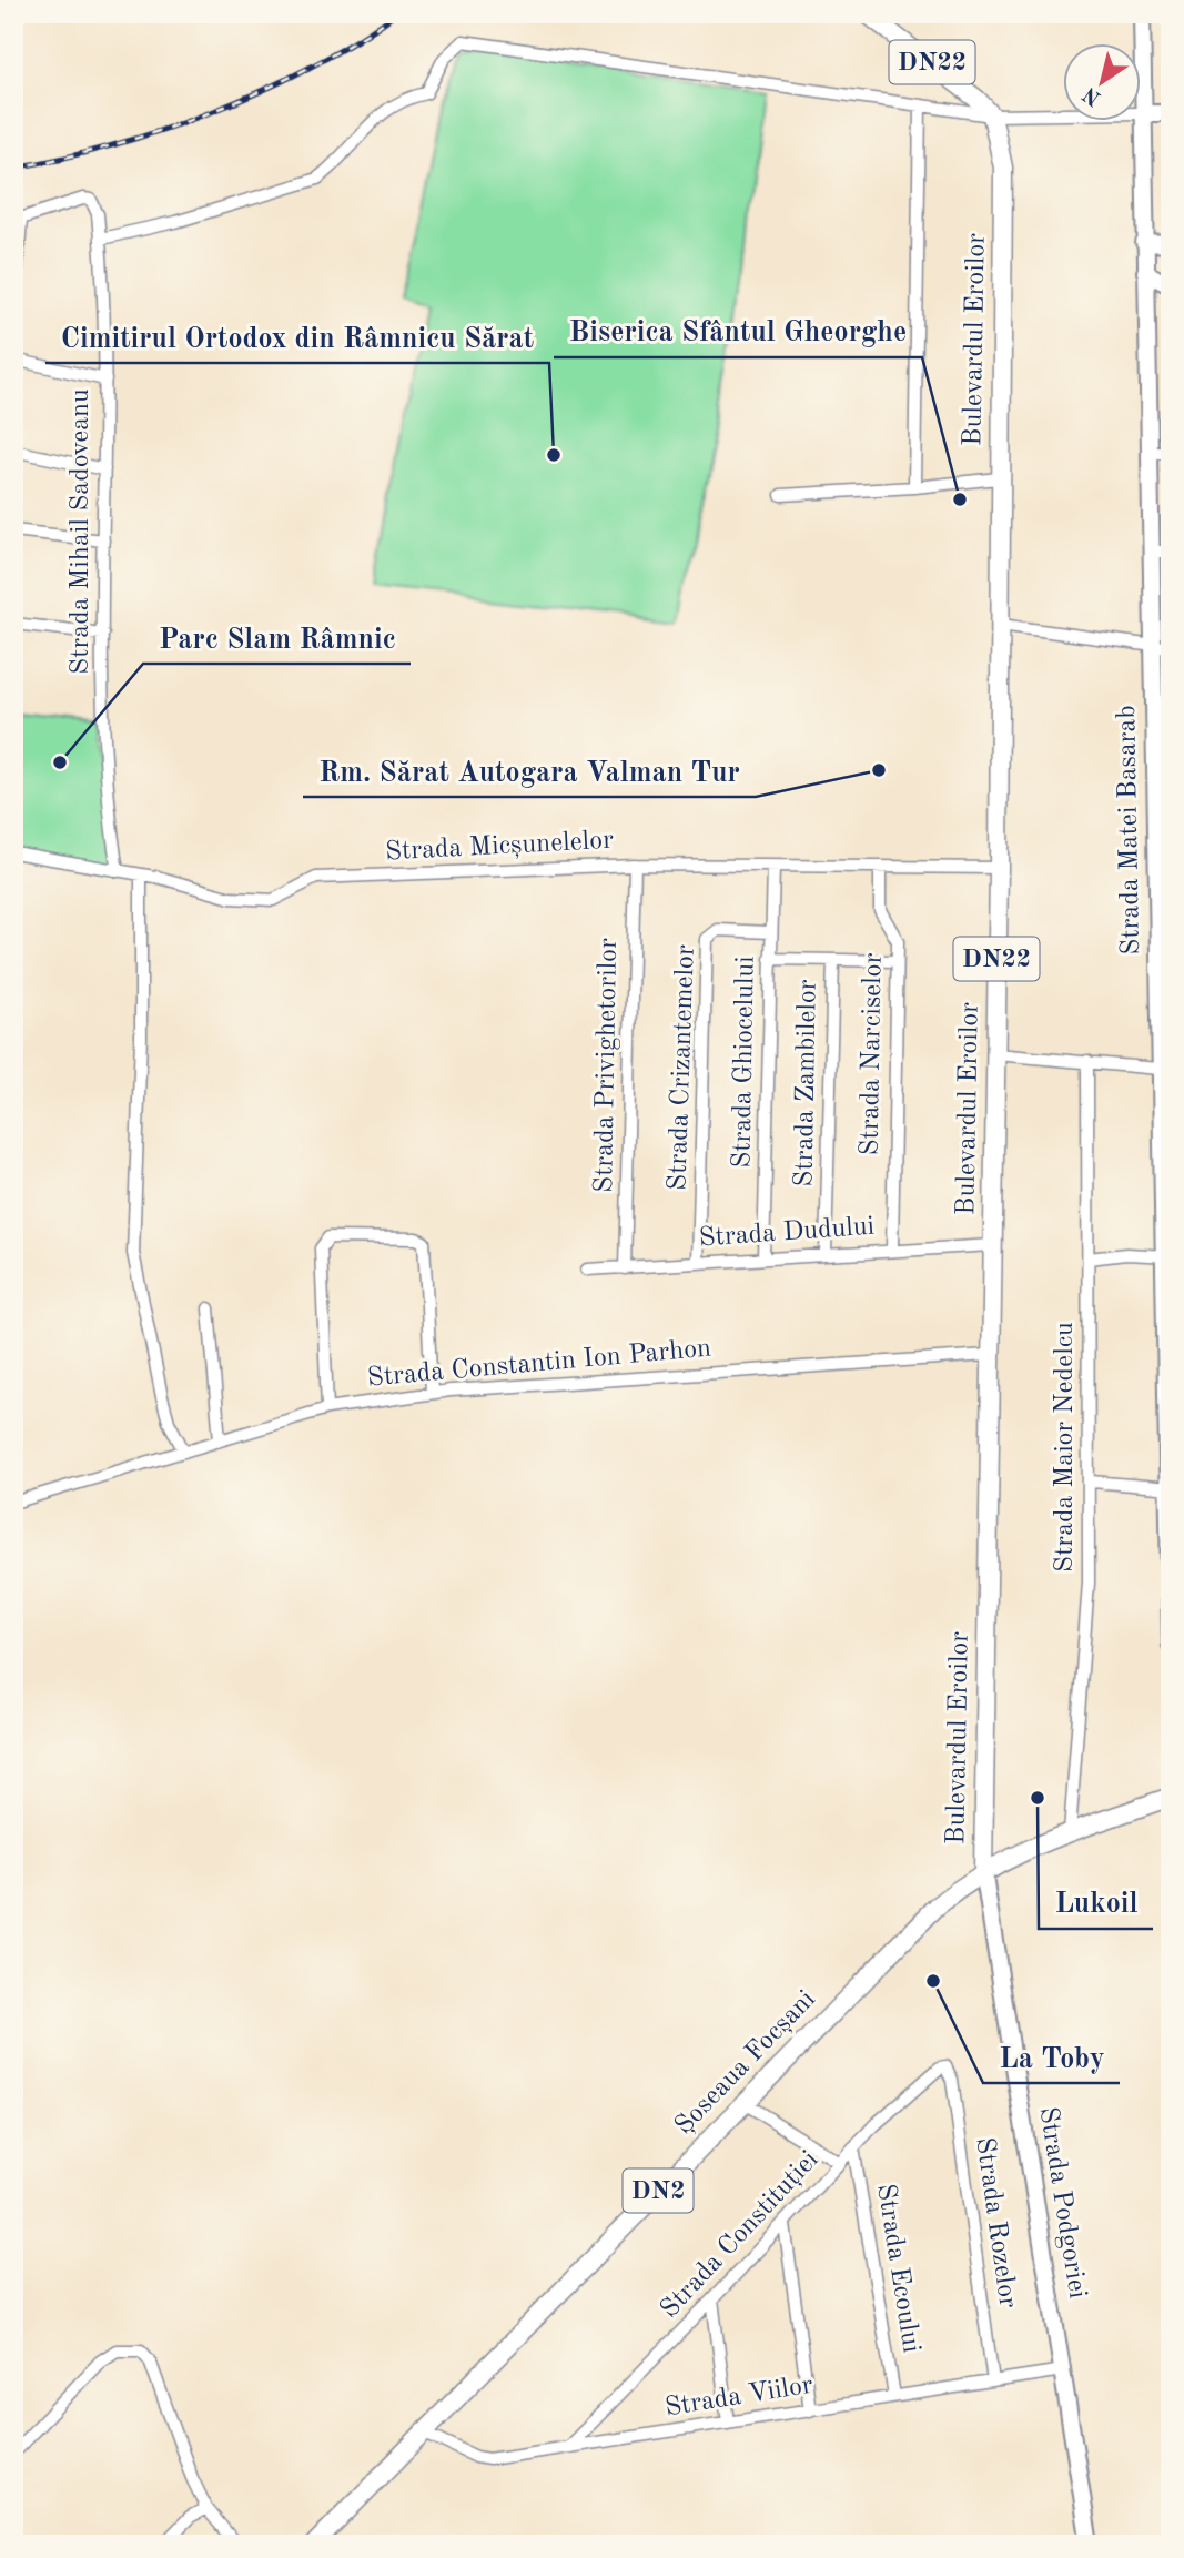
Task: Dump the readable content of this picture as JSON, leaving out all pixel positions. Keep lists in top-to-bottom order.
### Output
{
  "streets": {
    "main road": [
      "DN22",
      "Bulevardul Eroilor",
      "Șoseaua Focșani",
      "DN2"
    ],
    "street": [
      "Strada Mihail Sadoveanu",
      "Strada Matei Basarab",
      "Strada Micșunelelor",
      "Strada Narciselor",
      "Strada Ghiocelului",
      "Strada Privighetorilor",
      "Strada Crizantemelor",
      "Strada Zambilelor",
      "Strada Dudului",
      "Strada Constantin Ion Parhon",
      "Strada Maior Nedelcu",
      "Strada Podgoriei",
      "Strada Rozelor",
      "Strada Constituției",
      "Strada Ecoului",
      "Strada Viilor"
    ]
  },
  "crossings": [
    ["DN22", "Bulevardul Eroilor"],
    ["Bulevardul Eroilor", "Strada Micșunelelor"],
    ["Bulevardul Eroilor", "Strada Dudului"],
    ["Bulevardul Eroilor", "Strada Constantin Ion Parhon"],
    ["Bulevardul Eroilor", "Șoseaua Focșani"],
    ["Bulevardul Eroilor", "Strada Podgoriei"],
    ["Strada Mihail Sadoveanu", "Strada Micșunelelor"],
    ["Strada Micșunelelor", "Strada Narciselor"],
    ["Strada Micșunelelor", "Strada Ghiocelului"],
    ["Strada Micșunelelor", "Strada Privighetorilor"],
    ["Strada Narciselor", "Strada Dudului"],
    ["Strada Ghiocelului", "Strada Crizantemelor"],
    ["Strada Ghiocelului", "Strada Dudului"],
    ["Strada Privighetorilor", "Strada Dudului"],
    ["Strada Crizantemelor", "Strada Dudului"],
    ["Strada Zambilelor", "Strada Dudului"],
    ["Strada Maior Nedelcu", "Șoseaua Focșani"],
    ["Șoseaua Focșani", "Strada Podgoriei"],
    ["Șoseaua Focșani", "Strada Viilor"],
    ["Strada Podgoriei", "Strada Viilor"],
    ["Strada Rozelor", "Strada Constituției"],
    ["Strada Rozelor", "Strada Viilor"],
    ["Strada Constituției", "Strada Ecoului"],
    ["Strada Constituției", "Strada Viilor"],
    ["Strada Ecoului", "Strada Viilor"]
  ],
  "places": [
    "Cimitirul Ortodox din Râmnicu Sărat",
    "Biserica Sfântul Gheorghe",
    "Parc Slam Râmnic",
    "Rm. Sărat Autogara Valman Tur",
    "Lukoil",
    "La Toby"
  ],
  "north": "bottom left"
}
